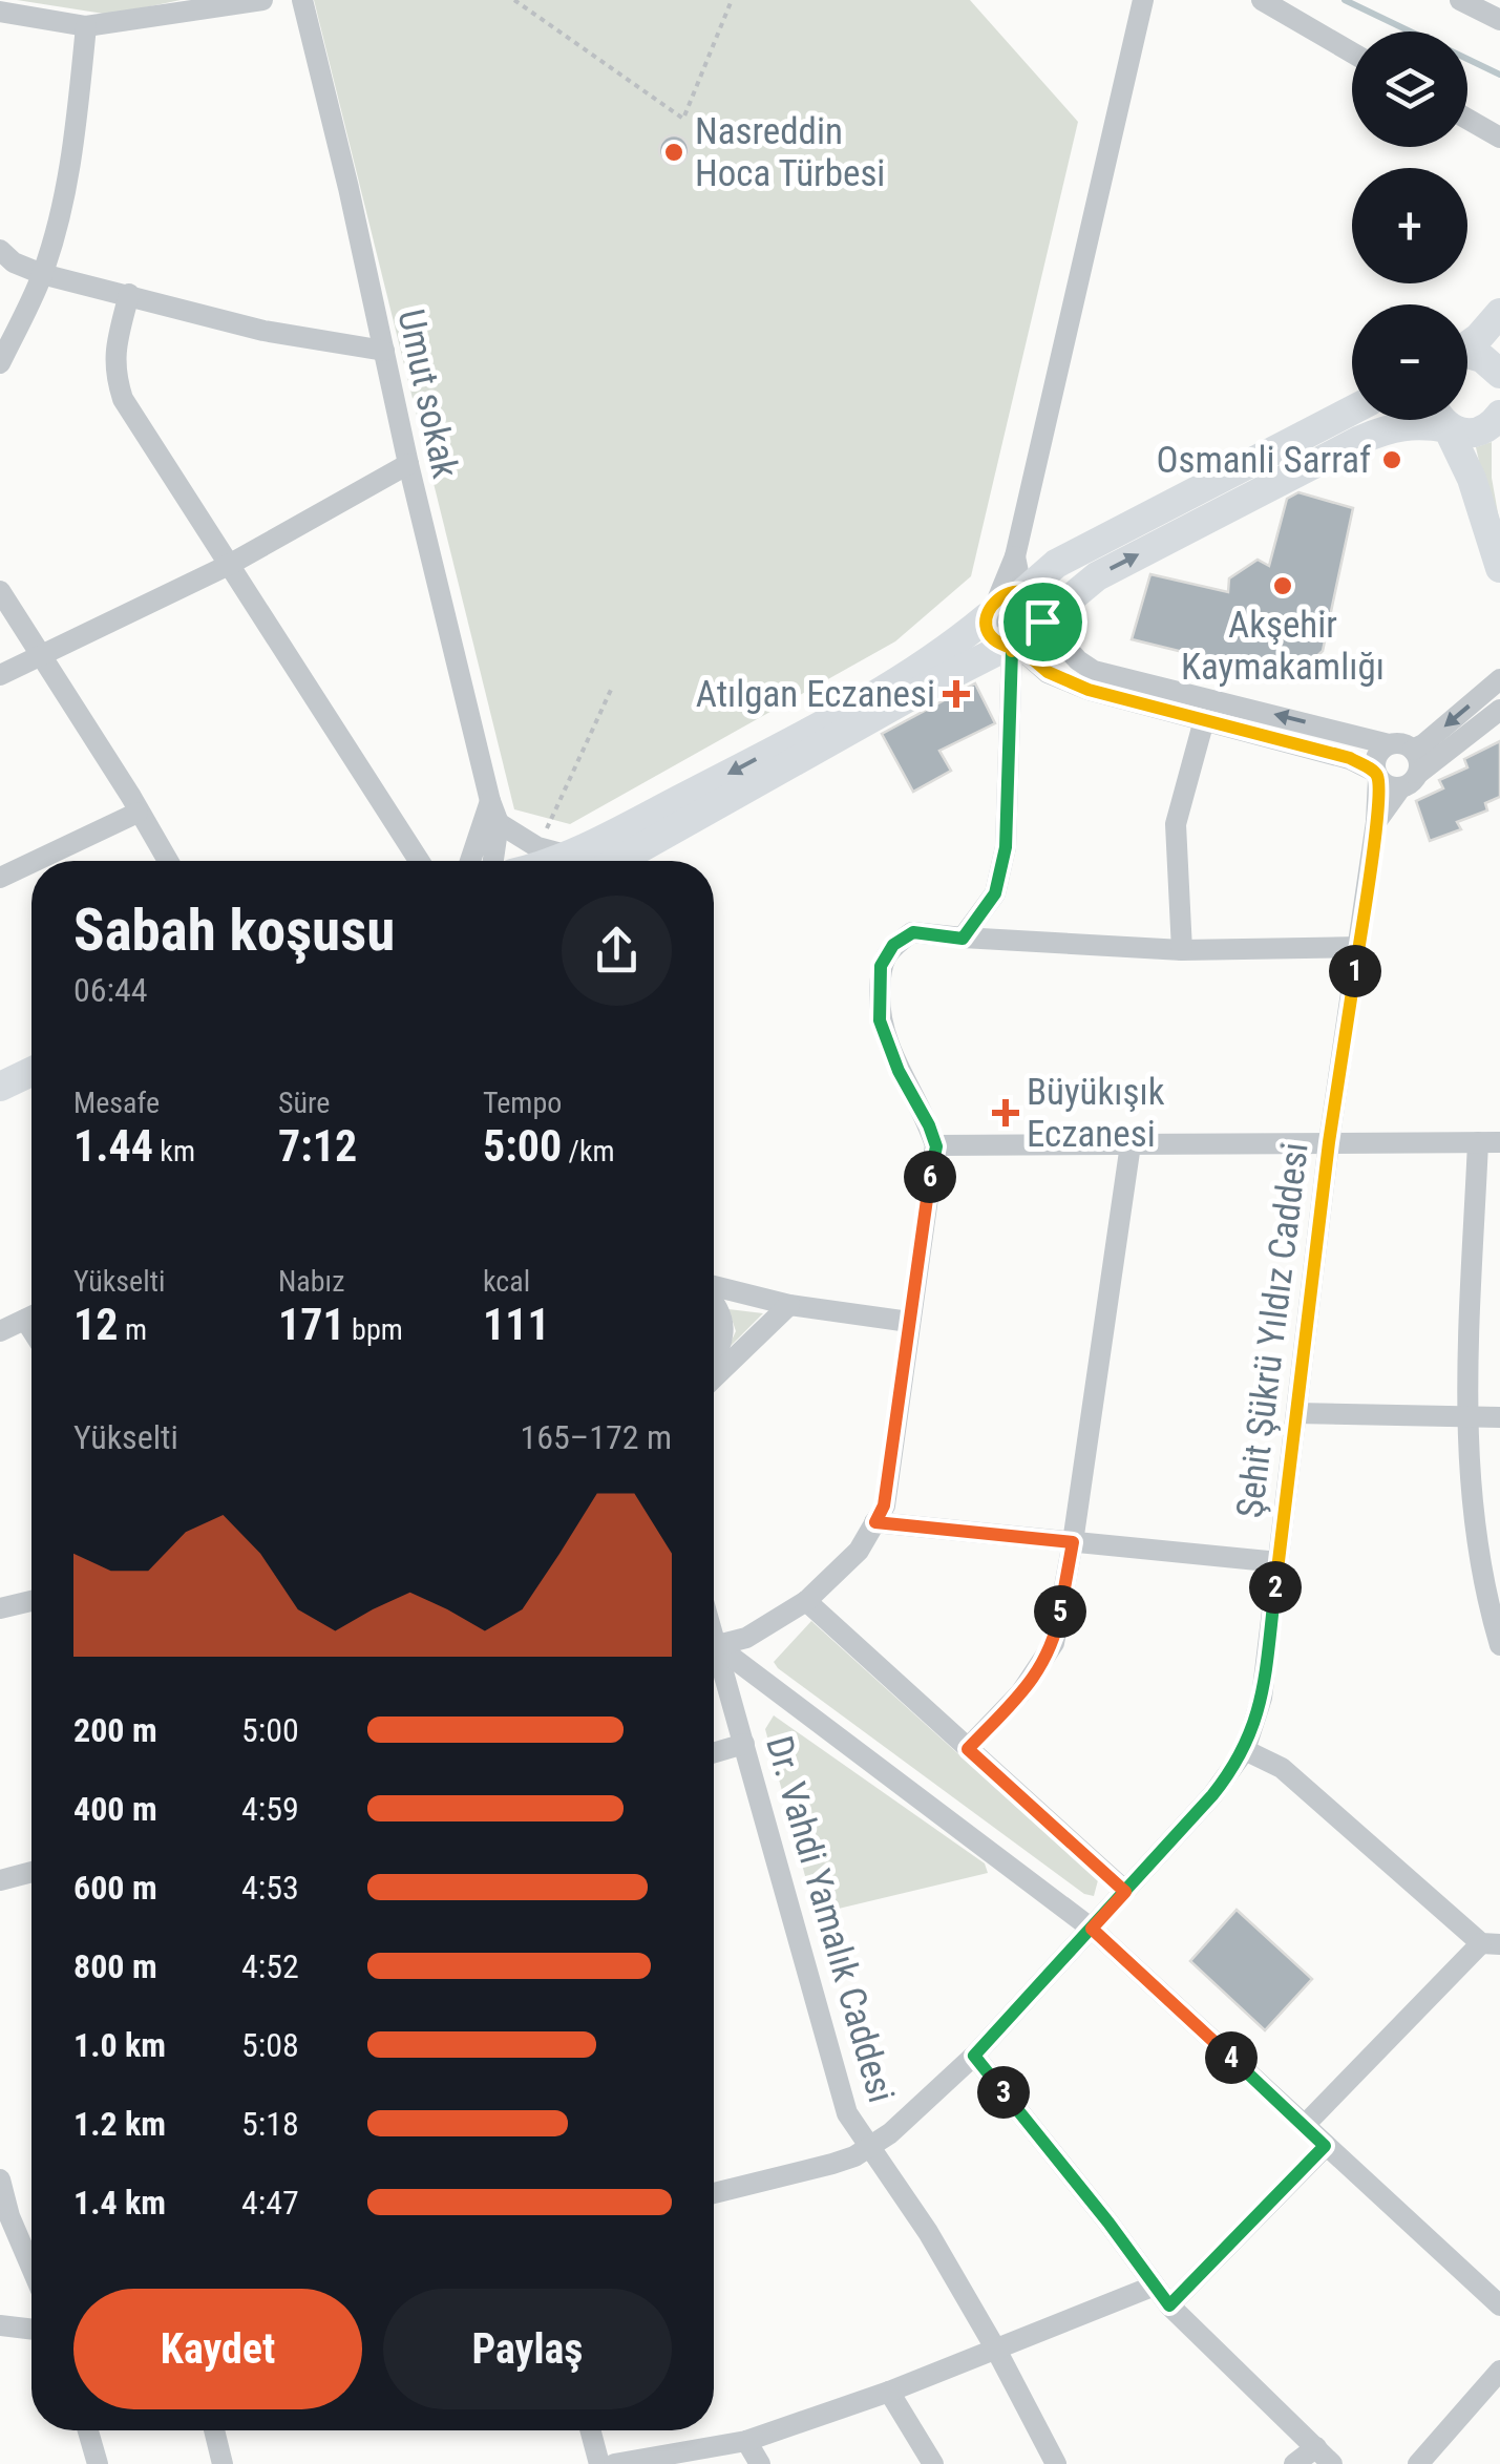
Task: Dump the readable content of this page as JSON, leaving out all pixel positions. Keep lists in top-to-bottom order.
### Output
{
  "streets": {
    "street": ["Umut sokak", "Şehit Şükrü Yıldız Caddesi", "Dr. Vahdi Yamalık Caddesi"]
  },
  "crossings": [
    ["Şehit Şükrü Yıldız Caddesi", "Dr. Vahdi Yamalık Caddesi"]
  ],
  "places": {
    "other": ["Nasreddin Hoca Türbesi", "Osmanli Sarraf", "Akşehir Kaymakamlığı"],
    "health": ["Atılgan Eczanesi", "Büyükışık Eczanesi"]
  },
  "page": {
    "map_buttons": ["+", "−"],
    "heading": ["Sabah koşusu", "06:44"],
    "pins": [
      "1",
      "6",
      "2",
      "5",
      "4",
      "3"
    ],
    "stats": [
      ["Mesafe", "1.44 km"],
      ["Süre", "7:12"],
      ["Tempo", "5:00 /km"],
      ["Yükselti", "12 m"],
      ["Nabız", "171 bpm"],
      ["kcal", "111"]
    ],
    "chart": ["Yükselti", "165–172 m"],
    "list": [
      {
        "name": "200 m",
        "note": "5:00"
      },
      {
        "name": "400 m",
        "note": "4:59"
      },
      {
        "name": "600 m",
        "note": "4:53"
      },
      {
        "name": "800 m",
        "note": "4:52"
      },
      {
        "name": "1.0 km",
        "note": "5:08"
      },
      {
        "name": "1.2 km",
        "note": "5:18"
      },
      {
        "name": "1.4 km",
        "note": "4:47"
      }
    ],
    "buttons": ["Kaydet", "Paylaş"]
  }
}
